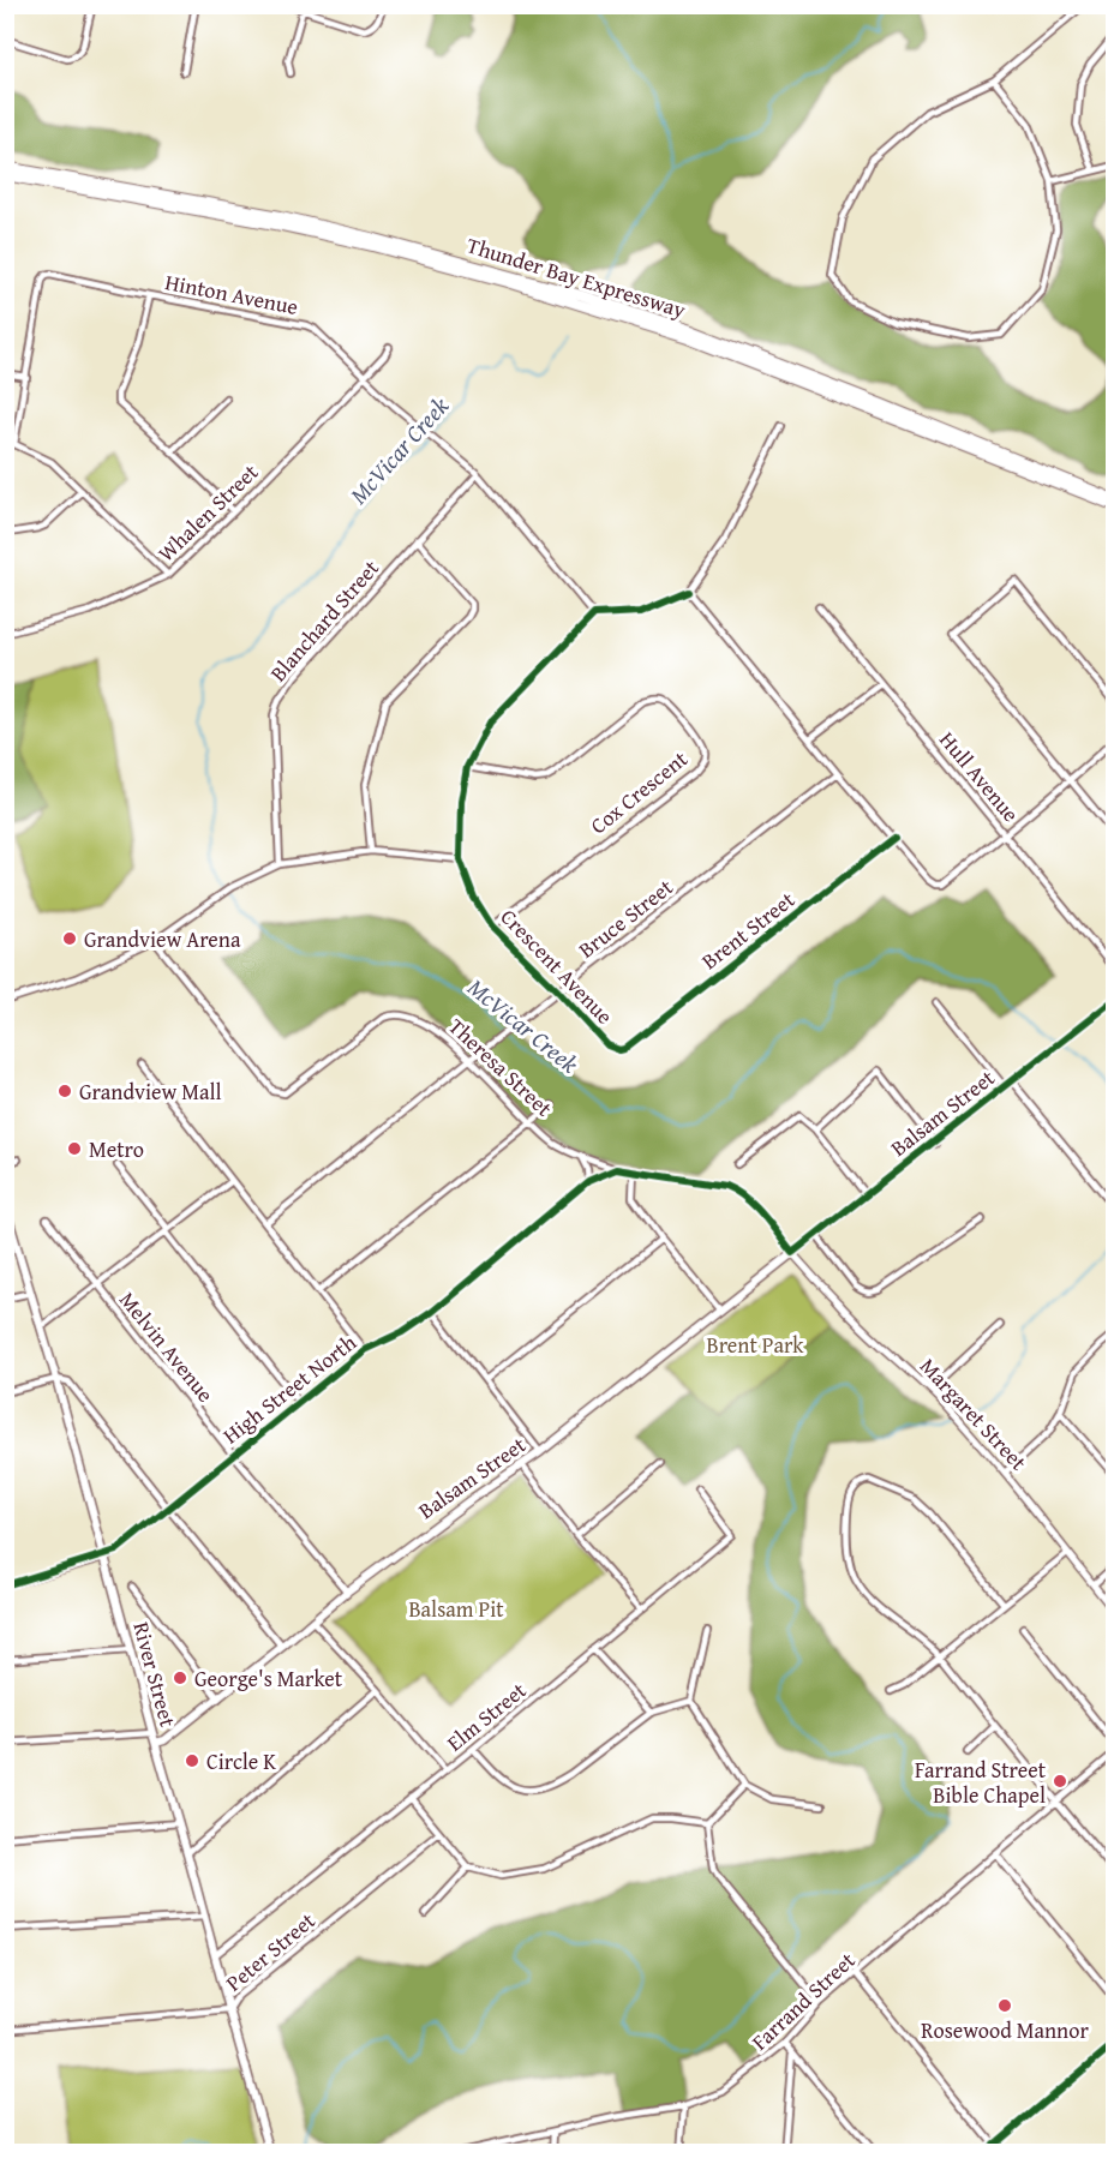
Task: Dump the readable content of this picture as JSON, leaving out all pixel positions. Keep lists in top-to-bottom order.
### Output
{
  "streets": {
    "highway": ["Thunder Bay Expressway"],
    "main road": ["Balsam Street", "High Street North", "River Street"],
    "street": [
      "Hinton Avenue",
      "Whalen Street",
      "Blanchard Street",
      "Hull Avenue",
      "Cox Crescent",
      "Bruce Street",
      "Brent Street",
      "Crescent Avenue",
      "Theresa Street",
      "Melvin Avenue",
      "Margaret Street",
      "Elm Street",
      "Peter Street",
      "Farrand Street"
    ]
  },
  "crossings": [
    ["Hinton Avenue", "Whalen Street"],
    ["Hinton Avenue", "Blanchard Street"],
    ["Hinton Avenue", "Crescent Avenue"],
    ["Cox Crescent", "Crescent Avenue"],
    ["Bruce Street", "Crescent Avenue"],
    ["Bruce Street", "Theresa Street"],
    ["Brent Street", "Crescent Avenue"],
    ["Theresa Street", "High Street North"],
    ["Theresa Street", "Margaret Street"],
    ["Balsam Street", "Melvin Avenue"],
    ["Balsam Street", "Margaret Street"],
    ["Balsam Street", "River Street"],
    ["Melvin Avenue", "High Street North"],
    ["High Street North", "River Street"],
    ["River Street", "Elm Street"],
    ["River Street", "Peter Street"]
  ],
  "water": ["McVicar Creek"],
  "parks": ["Brent Park", "Balsam Pit"],
  "places": [
    "Grandview Arena",
    "Grandview Mall",
    "Metro",
    "George's Market",
    "Circle K",
    "Farrand Street Bible Chapel",
    "Rosewood Mannor"
  ]
}
